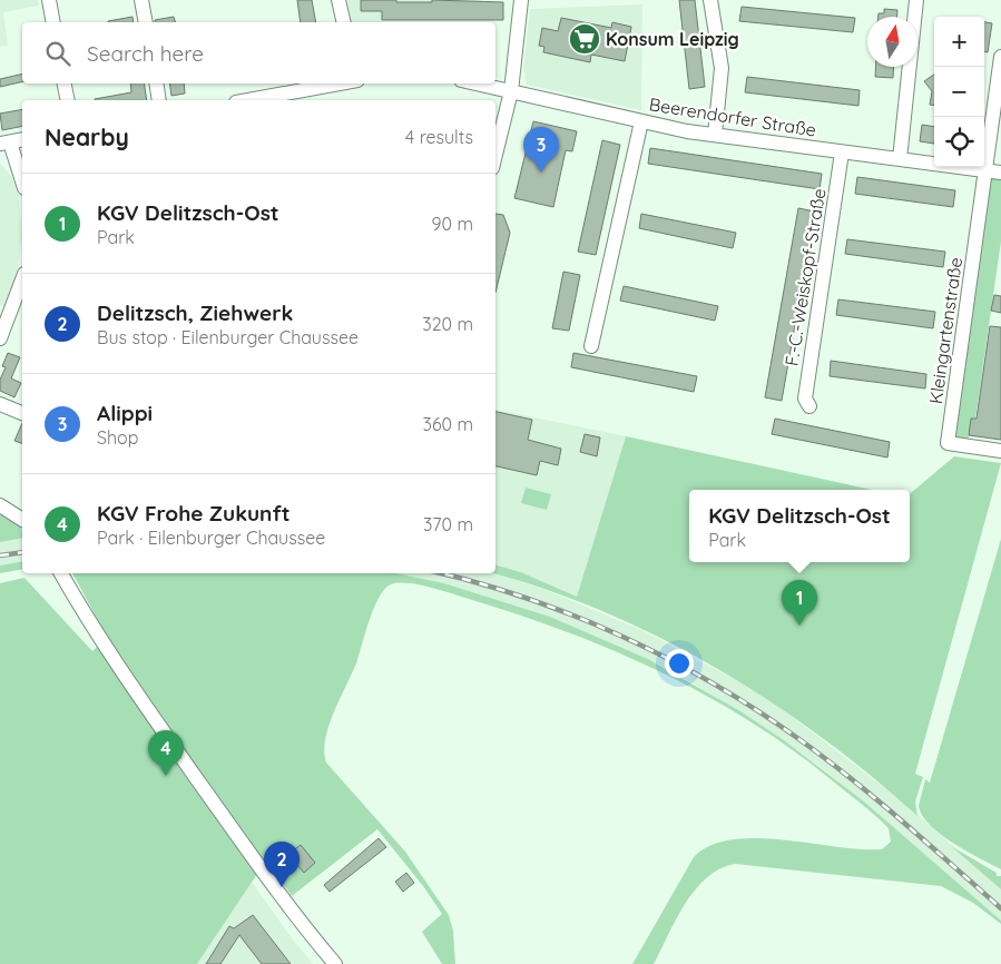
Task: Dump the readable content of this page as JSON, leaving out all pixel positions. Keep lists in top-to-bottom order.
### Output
{
  "streets": {
    "street": ["Beerendorfer Straße", "F.-C.-Weiskopf-Straße", "Kleingartenstraße"]
  },
  "crossings": [
    ["Beerendorfer Straße", "F.-C.-Weiskopf-Straße"],
    ["Beerendorfer Straße", "Kleingartenstraße"]
  ],
  "places": {
    "supermarket": ["Konsum Leipzig"]
  },
  "north": "top",
  "page": {
    "map_buttons": ["+", "−"],
    "search": "Search here",
    "heading": ["Nearby", "4 results"],
    "pins": [
      "3",
      "1",
      "4",
      "2"
    ],
    "list": [
      {
        "mark": "1",
        "name": "KGV Delitzsch-Ost",
        "note": "Park",
        "value": "90 m"
      },
      {
        "mark": "2",
        "name": "Delitzsch, Ziehwerk",
        "note": "Bus stop · Eilenburger Chaussee",
        "value": "320 m"
      },
      {
        "mark": "3",
        "name": "Alippi",
        "note": "Shop",
        "value": "360 m"
      },
      {
        "mark": "4",
        "name": "KGV Frohe Zukunft",
        "note": "Park · Eilenburger Chaussee",
        "value": "370 m"
      }
    ],
    "popup": ["KGV Delitzsch-Ost", "Park"]
  }
}
